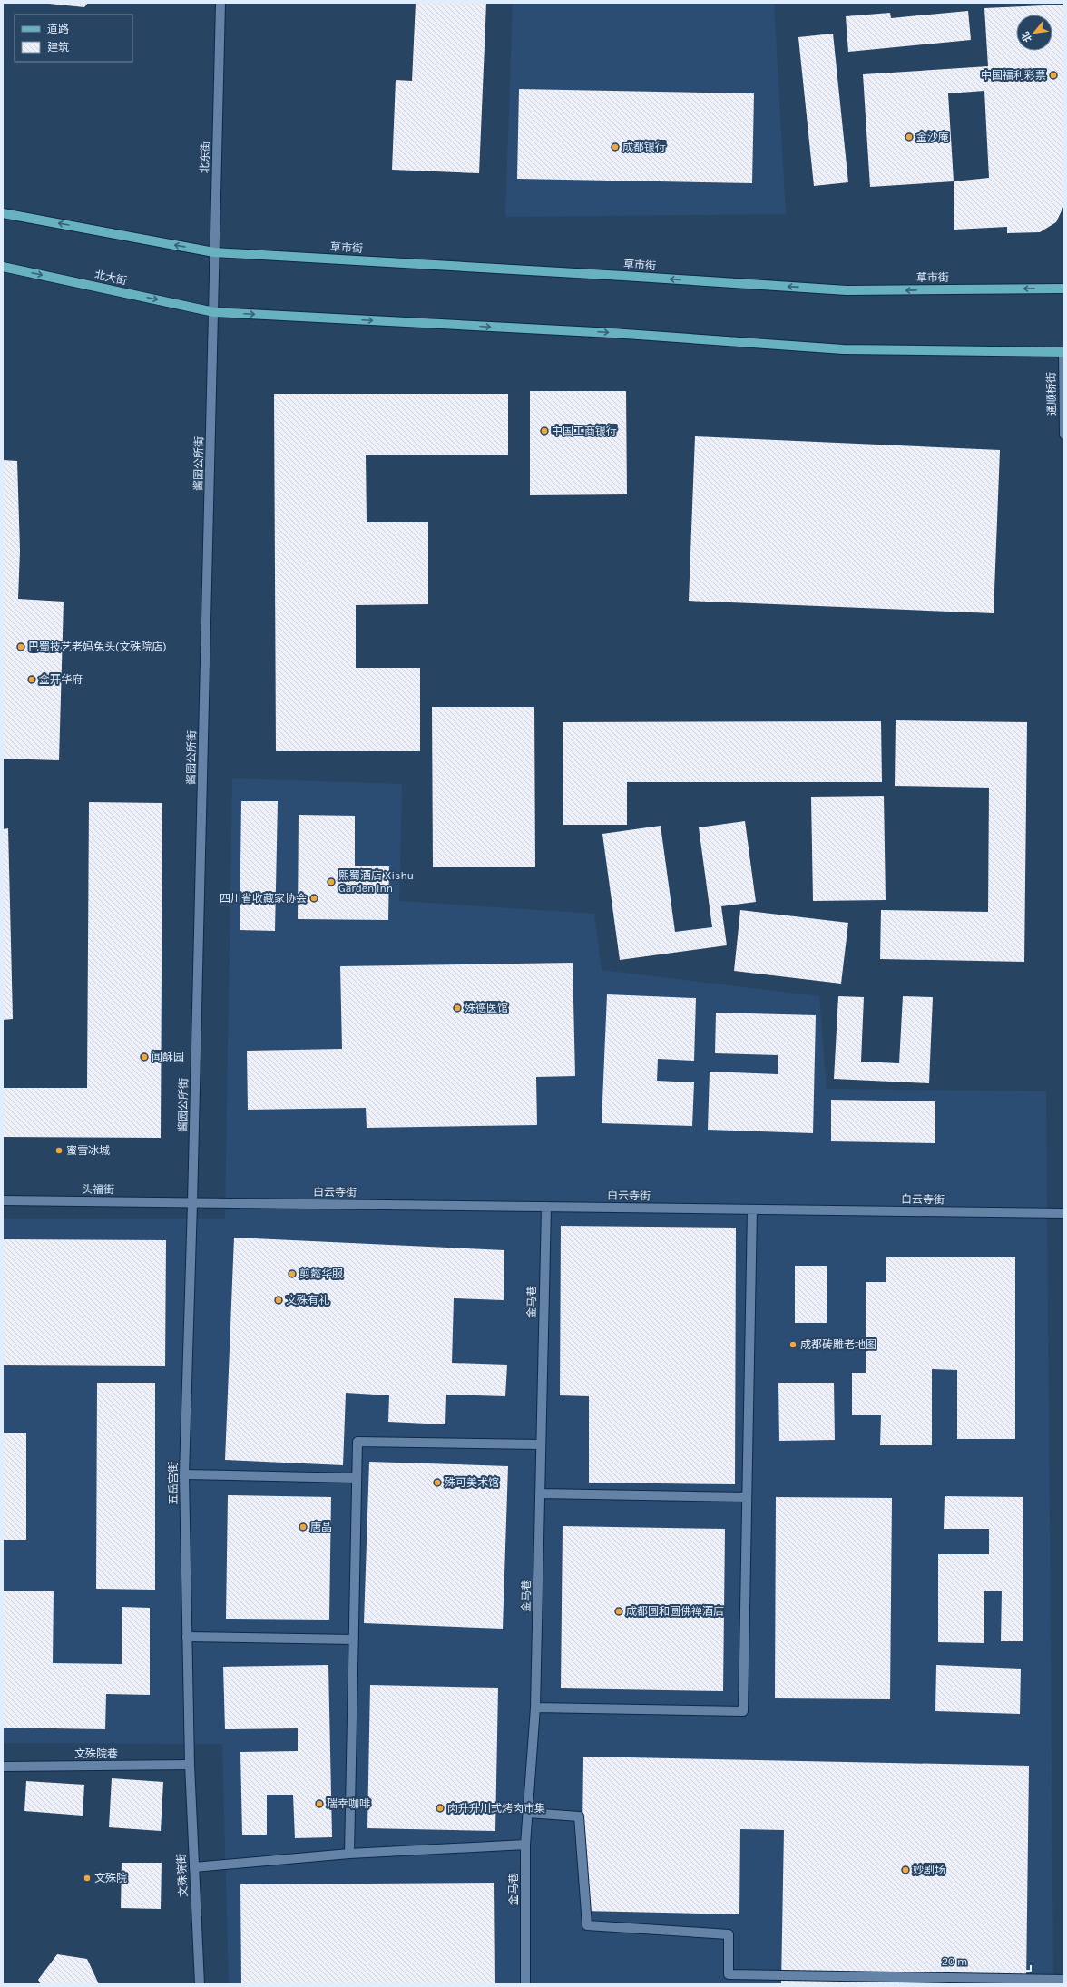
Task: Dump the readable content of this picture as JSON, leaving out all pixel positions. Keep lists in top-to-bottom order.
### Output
{
  "streets": {
    "main road": ["草市街", "北大街"],
    "street": [
      "北东街",
      "通顺桥街",
      "酱园公所街",
      "头福街",
      "白云寺街",
      "金马巷",
      "五岳宫街",
      "文殊院巷",
      "文殊院街"
    ]
  },
  "crossings": [
    ["北东街", "草市街"],
    ["北东街", "北大街"],
    ["北东街", "酱园公所街"],
    ["北大街", "酱园公所街"],
    ["酱园公所街", "头福街"],
    ["酱园公所街", "白云寺街"],
    ["酱园公所街", "五岳宫街"],
    ["头福街", "白云寺街"],
    ["头福街", "五岳宫街"],
    ["白云寺街", "金马巷"],
    ["白云寺街", "五岳宫街"],
    ["五岳宫街", "文殊院巷"],
    ["五岳宫街", "文殊院街"],
    ["文殊院巷", "文殊院街"]
  ],
  "places": [
    "中国福利彩票",
    "金沙庵",
    "成都银行",
    "中国工商银行",
    "巴蜀技艺老妈兔头(文殊院店)",
    "金开华府",
    "熙蜀酒店 Xishu Garden Inn",
    "四川省收藏家协会",
    "殊德医馆",
    "闻酥园",
    "蜜雪冰城",
    "剪懿华服",
    "文殊有礼",
    "成都砖雕老地图",
    "殊可美术馆",
    "唐晶",
    "成都圆和圆佛禅酒店",
    "瑞幸咖啡",
    "肉升升川式烤肉市集",
    "妙剧场",
    "文殊院"
  ],
  "legend": ["道路", "建筑"],
  "scale_bar": "20 m",
  "north": "bottom left"
}
